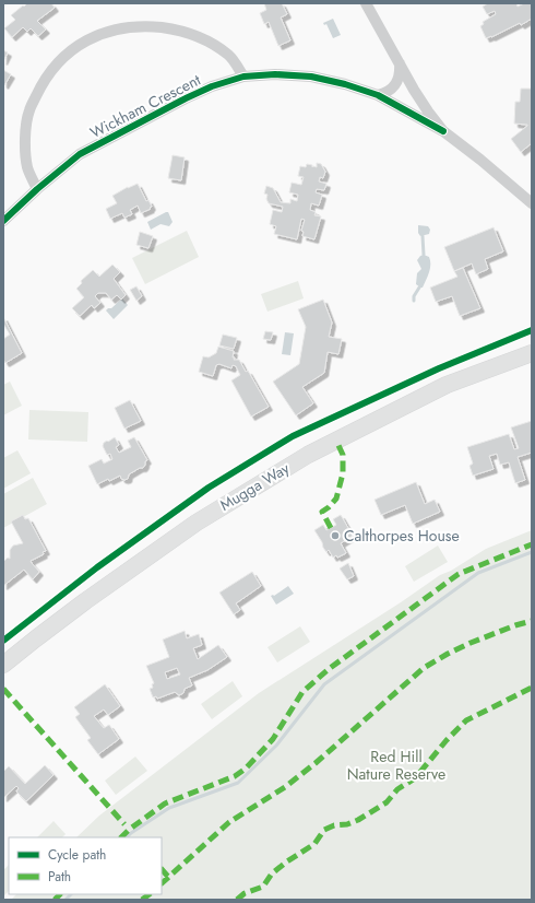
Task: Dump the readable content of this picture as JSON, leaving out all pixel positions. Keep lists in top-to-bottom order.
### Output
{
  "streets": {
    "main road": ["Mugga Way"],
    "street": ["Wickham Crescent"]
  },
  "parks": ["Red Hill Nature Reserve"],
  "places": ["Calthorpes House"],
  "legend": ["Cycle path", "Path"]
}
